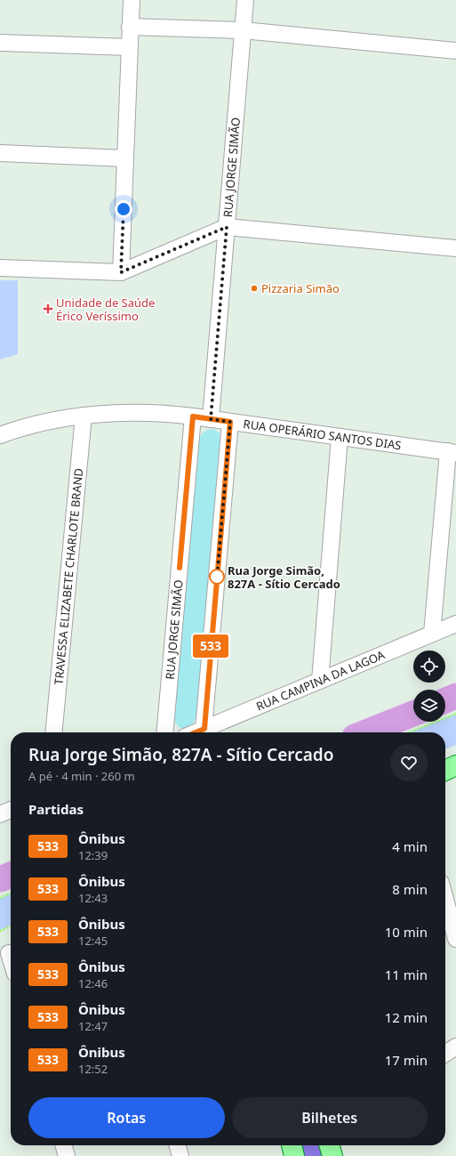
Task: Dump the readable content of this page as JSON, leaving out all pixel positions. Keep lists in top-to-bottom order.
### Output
{
  "streets": {
    "street": [
      "RUA JORGE SIMÃO",
      "RUA OPERÁRIO SANTOS DIAS",
      "TRAVESSA ELIZABETE CHARLOTE BRAND",
      "RUA CAMPINA DA LAGOA"
    ]
  },
  "crossings": [
    ["RUA JORGE SIMÃO", "RUA OPERÁRIO SANTOS DIAS"],
    ["RUA OPERÁRIO SANTOS DIAS", "TRAVESSA ELIZABETE CHARLOTE BRAND"]
  ],
  "places": {
    "other": ["Pizzaria Simão", "Rua Jorge Simão, 827A - Sítio Cercado"],
    "health": ["Unidade de Saúde Érico Veríssimo"]
  },
  "lines": ["bus line 533"],
  "page": {
    "on_map": "533",
    "heading": [
      ["Rua Jorge Simão, 827A - Sítio Cercado", "A pé · 4 min · 260 m"],
      "Partidas"
    ],
    "list": [
      {
        "mark": "533",
        "name": "Ônibus",
        "note": "12:39",
        "value": "4 min"
      },
      {
        "mark": "533",
        "name": "Ônibus",
        "note": "12:43",
        "value": "8 min"
      },
      {
        "mark": "533",
        "name": "Ônibus",
        "note": "12:45",
        "value": "10 min"
      },
      {
        "mark": "533",
        "name": "Ônibus",
        "note": "12:46",
        "value": "11 min"
      },
      {
        "mark": "533",
        "name": "Ônibus",
        "note": "12:47",
        "value": "12 min"
      },
      {
        "mark": "533",
        "name": "Ônibus",
        "note": "12:52",
        "value": "17 min"
      }
    ],
    "buttons": ["Rotas", "Bilhetes"]
  }
}
